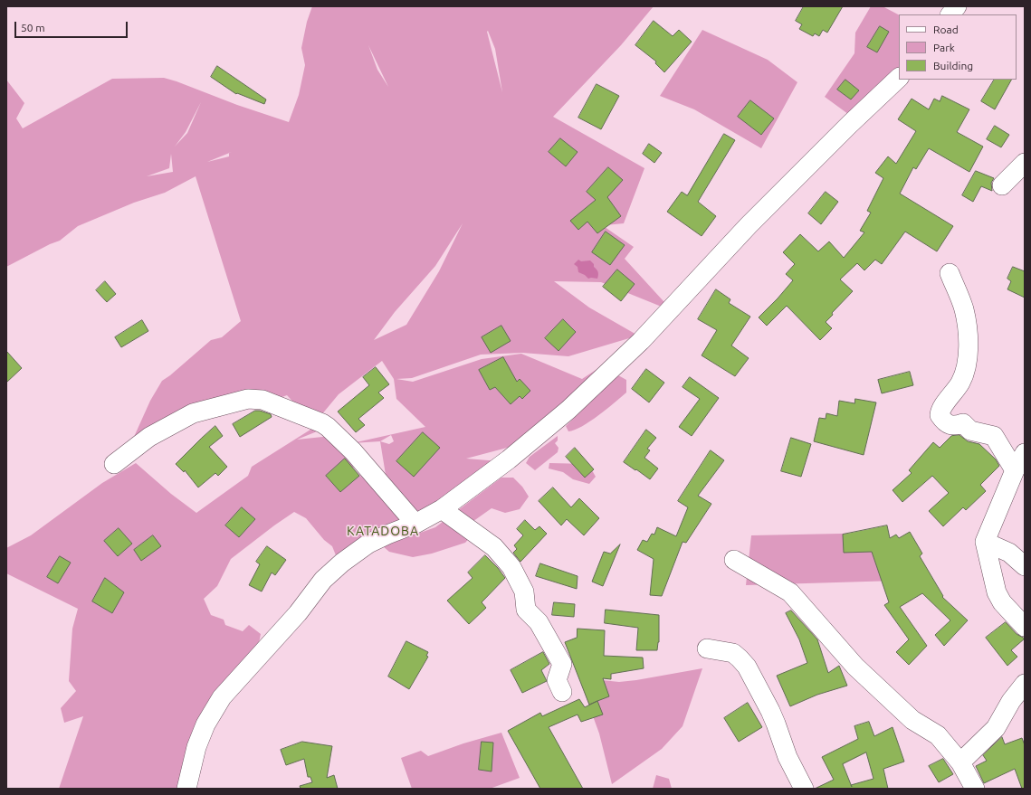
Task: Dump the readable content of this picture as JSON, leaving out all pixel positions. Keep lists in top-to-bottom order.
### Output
{
  "districts": ["KATADOBA"],
  "legend": ["Road", "Park", "Building"],
  "scale_bar": "50 m"
}
